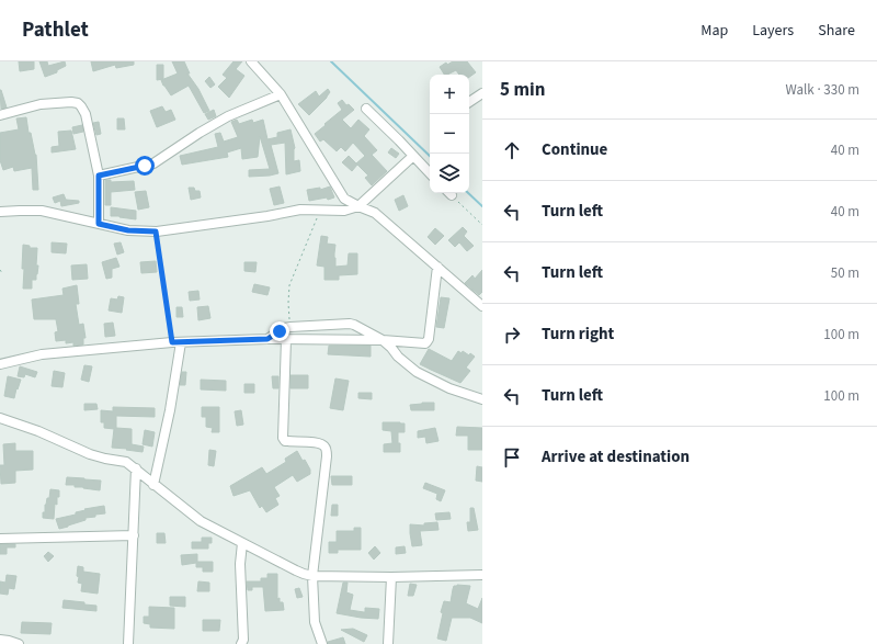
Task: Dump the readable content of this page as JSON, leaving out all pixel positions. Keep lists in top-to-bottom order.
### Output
{
  "page": {
    "header": "Pathlet",
    "nav": ["Map", "Layers", "Share"],
    "heading": ["5 min", "Walk · 330 m"],
    "map_buttons": ["+", "−"],
    "list": [
      ["Continue", "40 m"],
      ["Turn left", "40 m"],
      ["Turn left", "50 m"],
      ["Turn right", "100 m"],
      ["Turn left", "100 m"],
      "Arrive at destination"
    ]
  }
}
